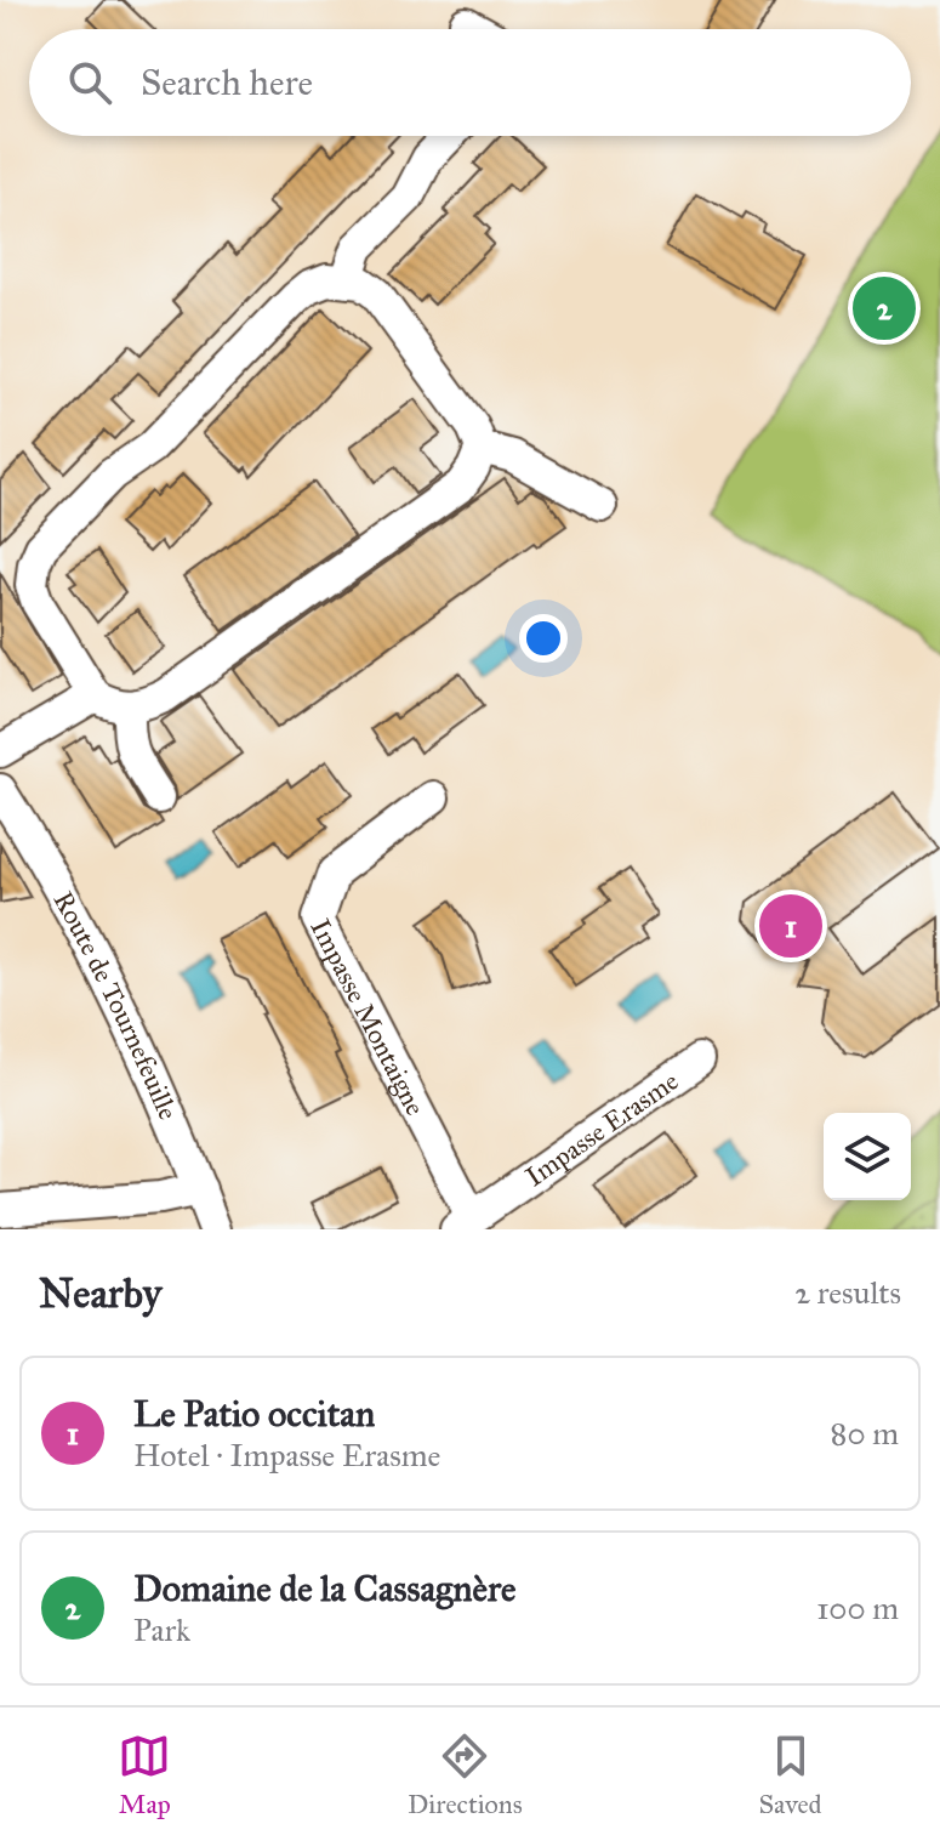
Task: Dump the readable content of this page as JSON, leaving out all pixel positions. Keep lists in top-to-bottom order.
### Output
{
  "streets": {
    "street": ["Route de Tournefeuille", "Impasse Montaigne", "Impasse Erasme"]
  },
  "crossings": [
    ["Impasse Montaigne", "Impasse Erasme"]
  ],
  "page": {
    "search": "Search here",
    "pins": ["2", "1"],
    "heading": ["Nearby", "2 results"],
    "list": [
      {
        "mark": "1",
        "name": "Le Patio occitan",
        "note": "Hotel · Impasse Erasme",
        "value": "80 m"
      },
      {
        "mark": "2",
        "name": "Domaine de la Cassagnère",
        "note": "Park",
        "value": "100 m"
      }
    ],
    "nav": ["Map", "Directions", "Saved"]
  }
}
